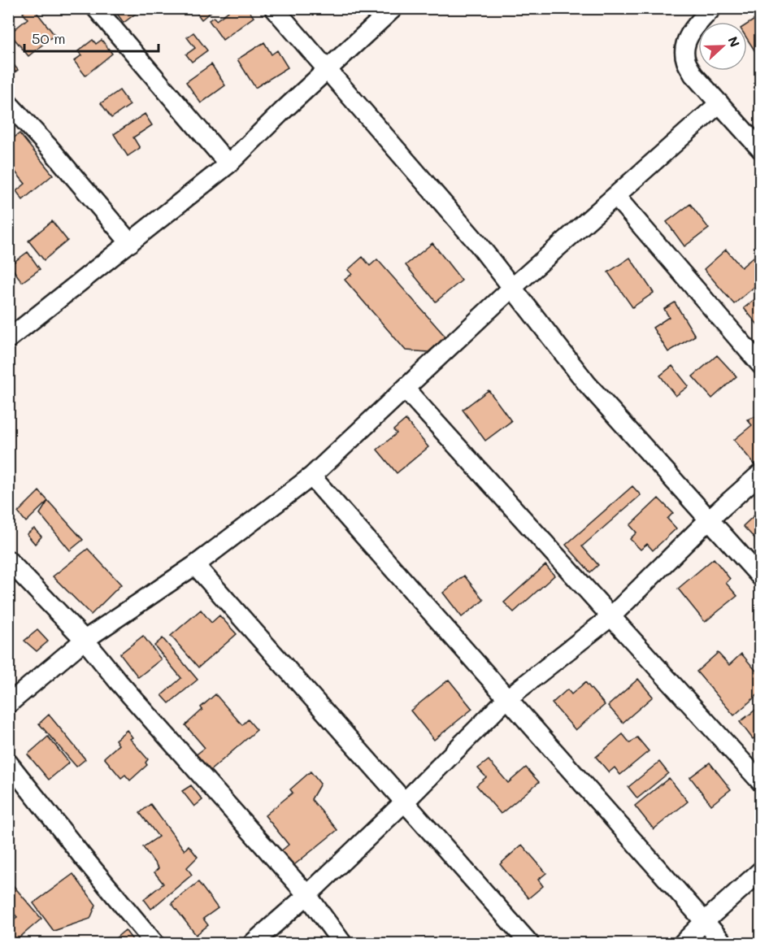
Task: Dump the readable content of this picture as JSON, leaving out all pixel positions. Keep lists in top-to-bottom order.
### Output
{
  "scale_bar": "50 m",
  "north": "right"
}
